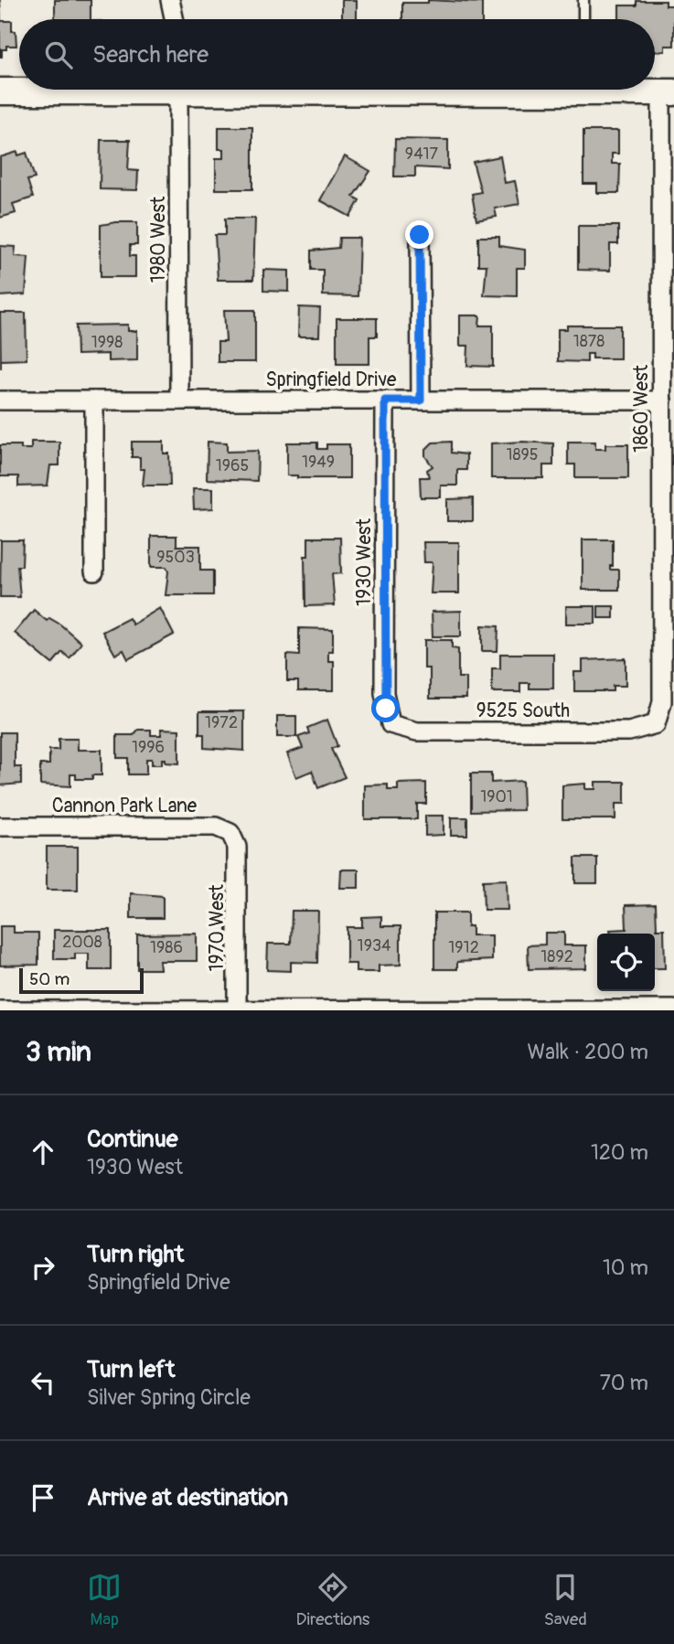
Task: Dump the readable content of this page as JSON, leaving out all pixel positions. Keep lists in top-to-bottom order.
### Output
{
  "streets": {
    "street": [
      "1980 West",
      "Springfield Drive",
      "1860 West",
      "1930 West",
      "9525 South",
      "Cannon Park Lane",
      "1970 West"
    ]
  },
  "crossings": [
    ["1980 West", "Springfield Drive"],
    ["Springfield Drive", "1860 West"],
    ["Springfield Drive", "1930 West"],
    ["1860 West", "9525 South"],
    ["1930 West", "9525 South"],
    ["Cannon Park Lane", "1970 West"]
  ],
  "house_numbers": [
    "9417",
    "1878",
    "1998",
    "1895",
    "1949",
    "1965",
    "9503",
    "1972",
    "1996",
    "1901",
    "2008",
    "1934",
    "1986",
    "1912",
    "1892"
  ],
  "scale_bar": "50 m",
  "page": {
    "search": "Search here",
    "scale": "50 m",
    "heading": ["3 min", "Walk · 200 m"],
    "list": [
      ["Continue", "1930 West", "120 m"],
      ["Turn right", "Springfield Drive", "10 m"],
      ["Turn left", "Silver Spring Circle", "70 m"],
      "Arrive at destination"
    ],
    "nav": ["Map", "Directions", "Saved"]
  }
}
